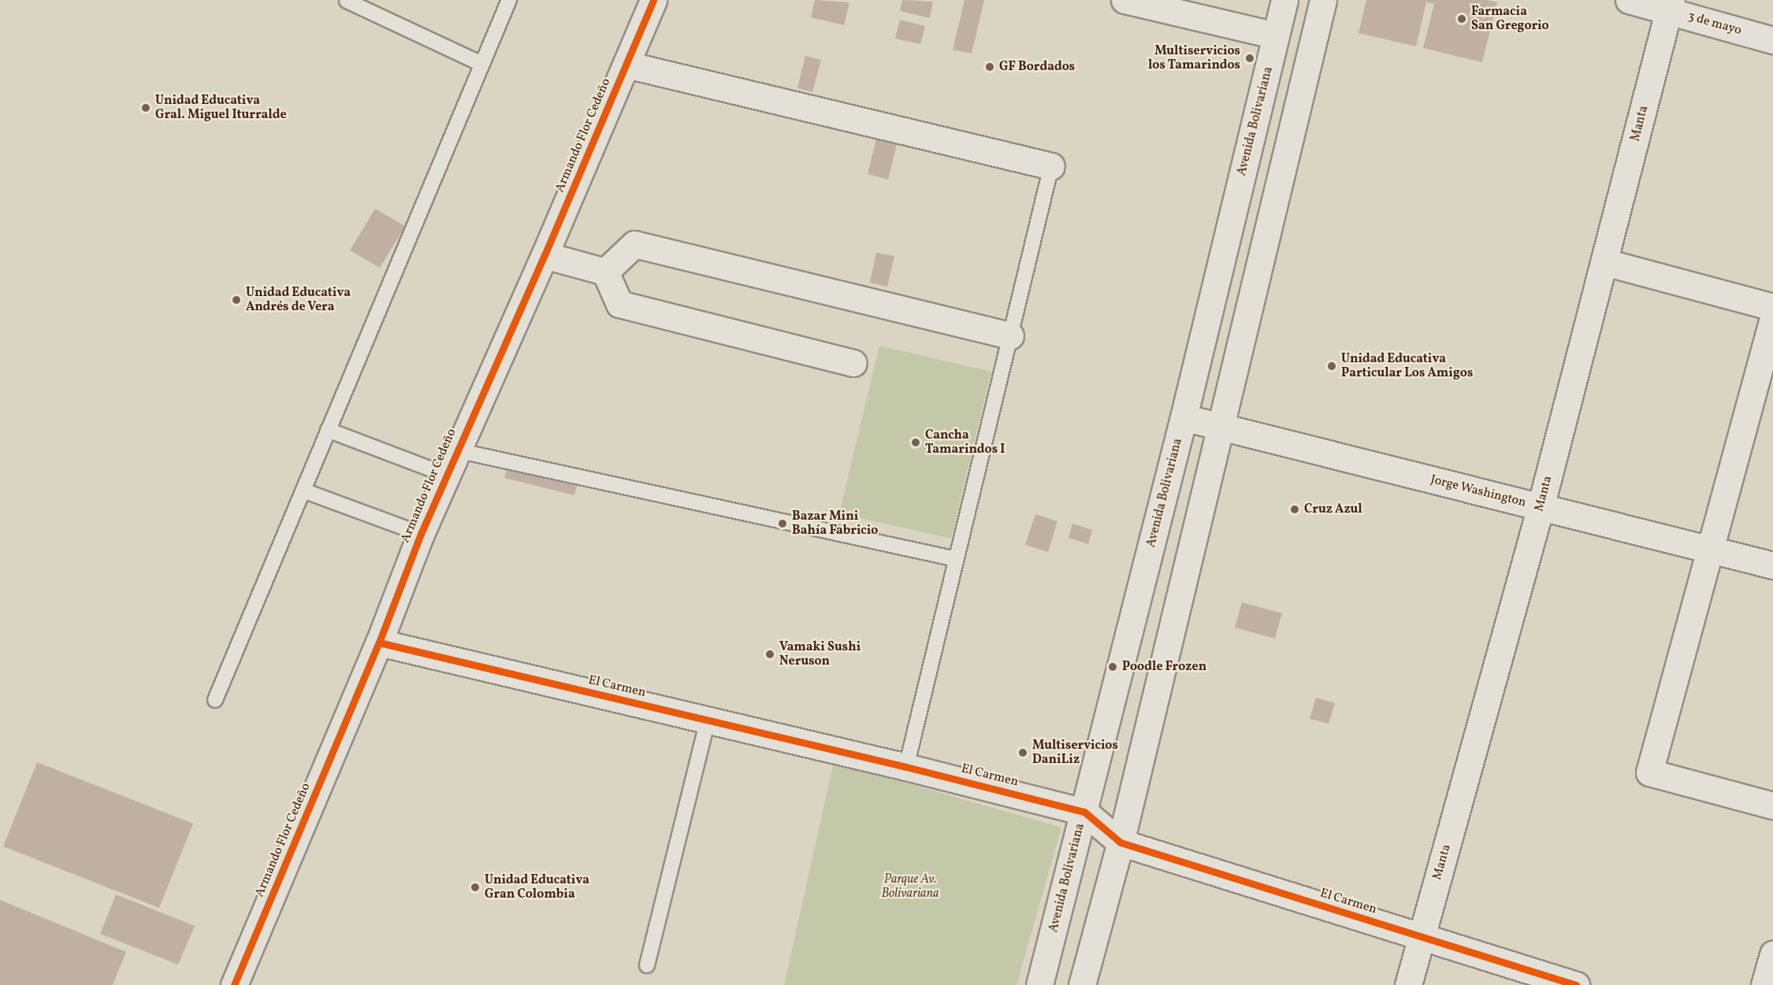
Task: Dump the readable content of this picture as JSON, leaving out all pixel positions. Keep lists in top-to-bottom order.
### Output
{
  "streets": {
    "street": [
      "3 de mayo",
      "Avenida Bolivariana",
      "Manta",
      "Armando Flor Cedeño",
      "Jorge Washington",
      "El Carmen"
    ]
  },
  "crossings": [
    ["3 de mayo", "Manta"],
    ["Avenida Bolivariana", "Jorge Washington"],
    ["Avenida Bolivariana", "El Carmen"],
    ["Manta", "Jorge Washington"],
    ["Manta", "El Carmen"],
    ["Armando Flor Cedeño", "El Carmen"]
  ],
  "parks": ["Parque Av. Bolivariana"],
  "places": [
    "Farmacia San Gregorio",
    "Multiservicios los Tamarindos",
    "GF Bordados",
    "Unidad Educativa Gral. Miguel Iturralde",
    "Unidad Educativa Andrés de Vera",
    "Unidad Educativa Particular Los Amigos",
    "Cancha Tamarindos I",
    "Cruz Azul",
    "Bazar Mini Bahía Fabricio",
    "Vamaki Sushi Neruson",
    "Poodle Frozen",
    "Multiservicios DaniLiz",
    "Unidad Educativa Gran Colombia"
  ]
}
